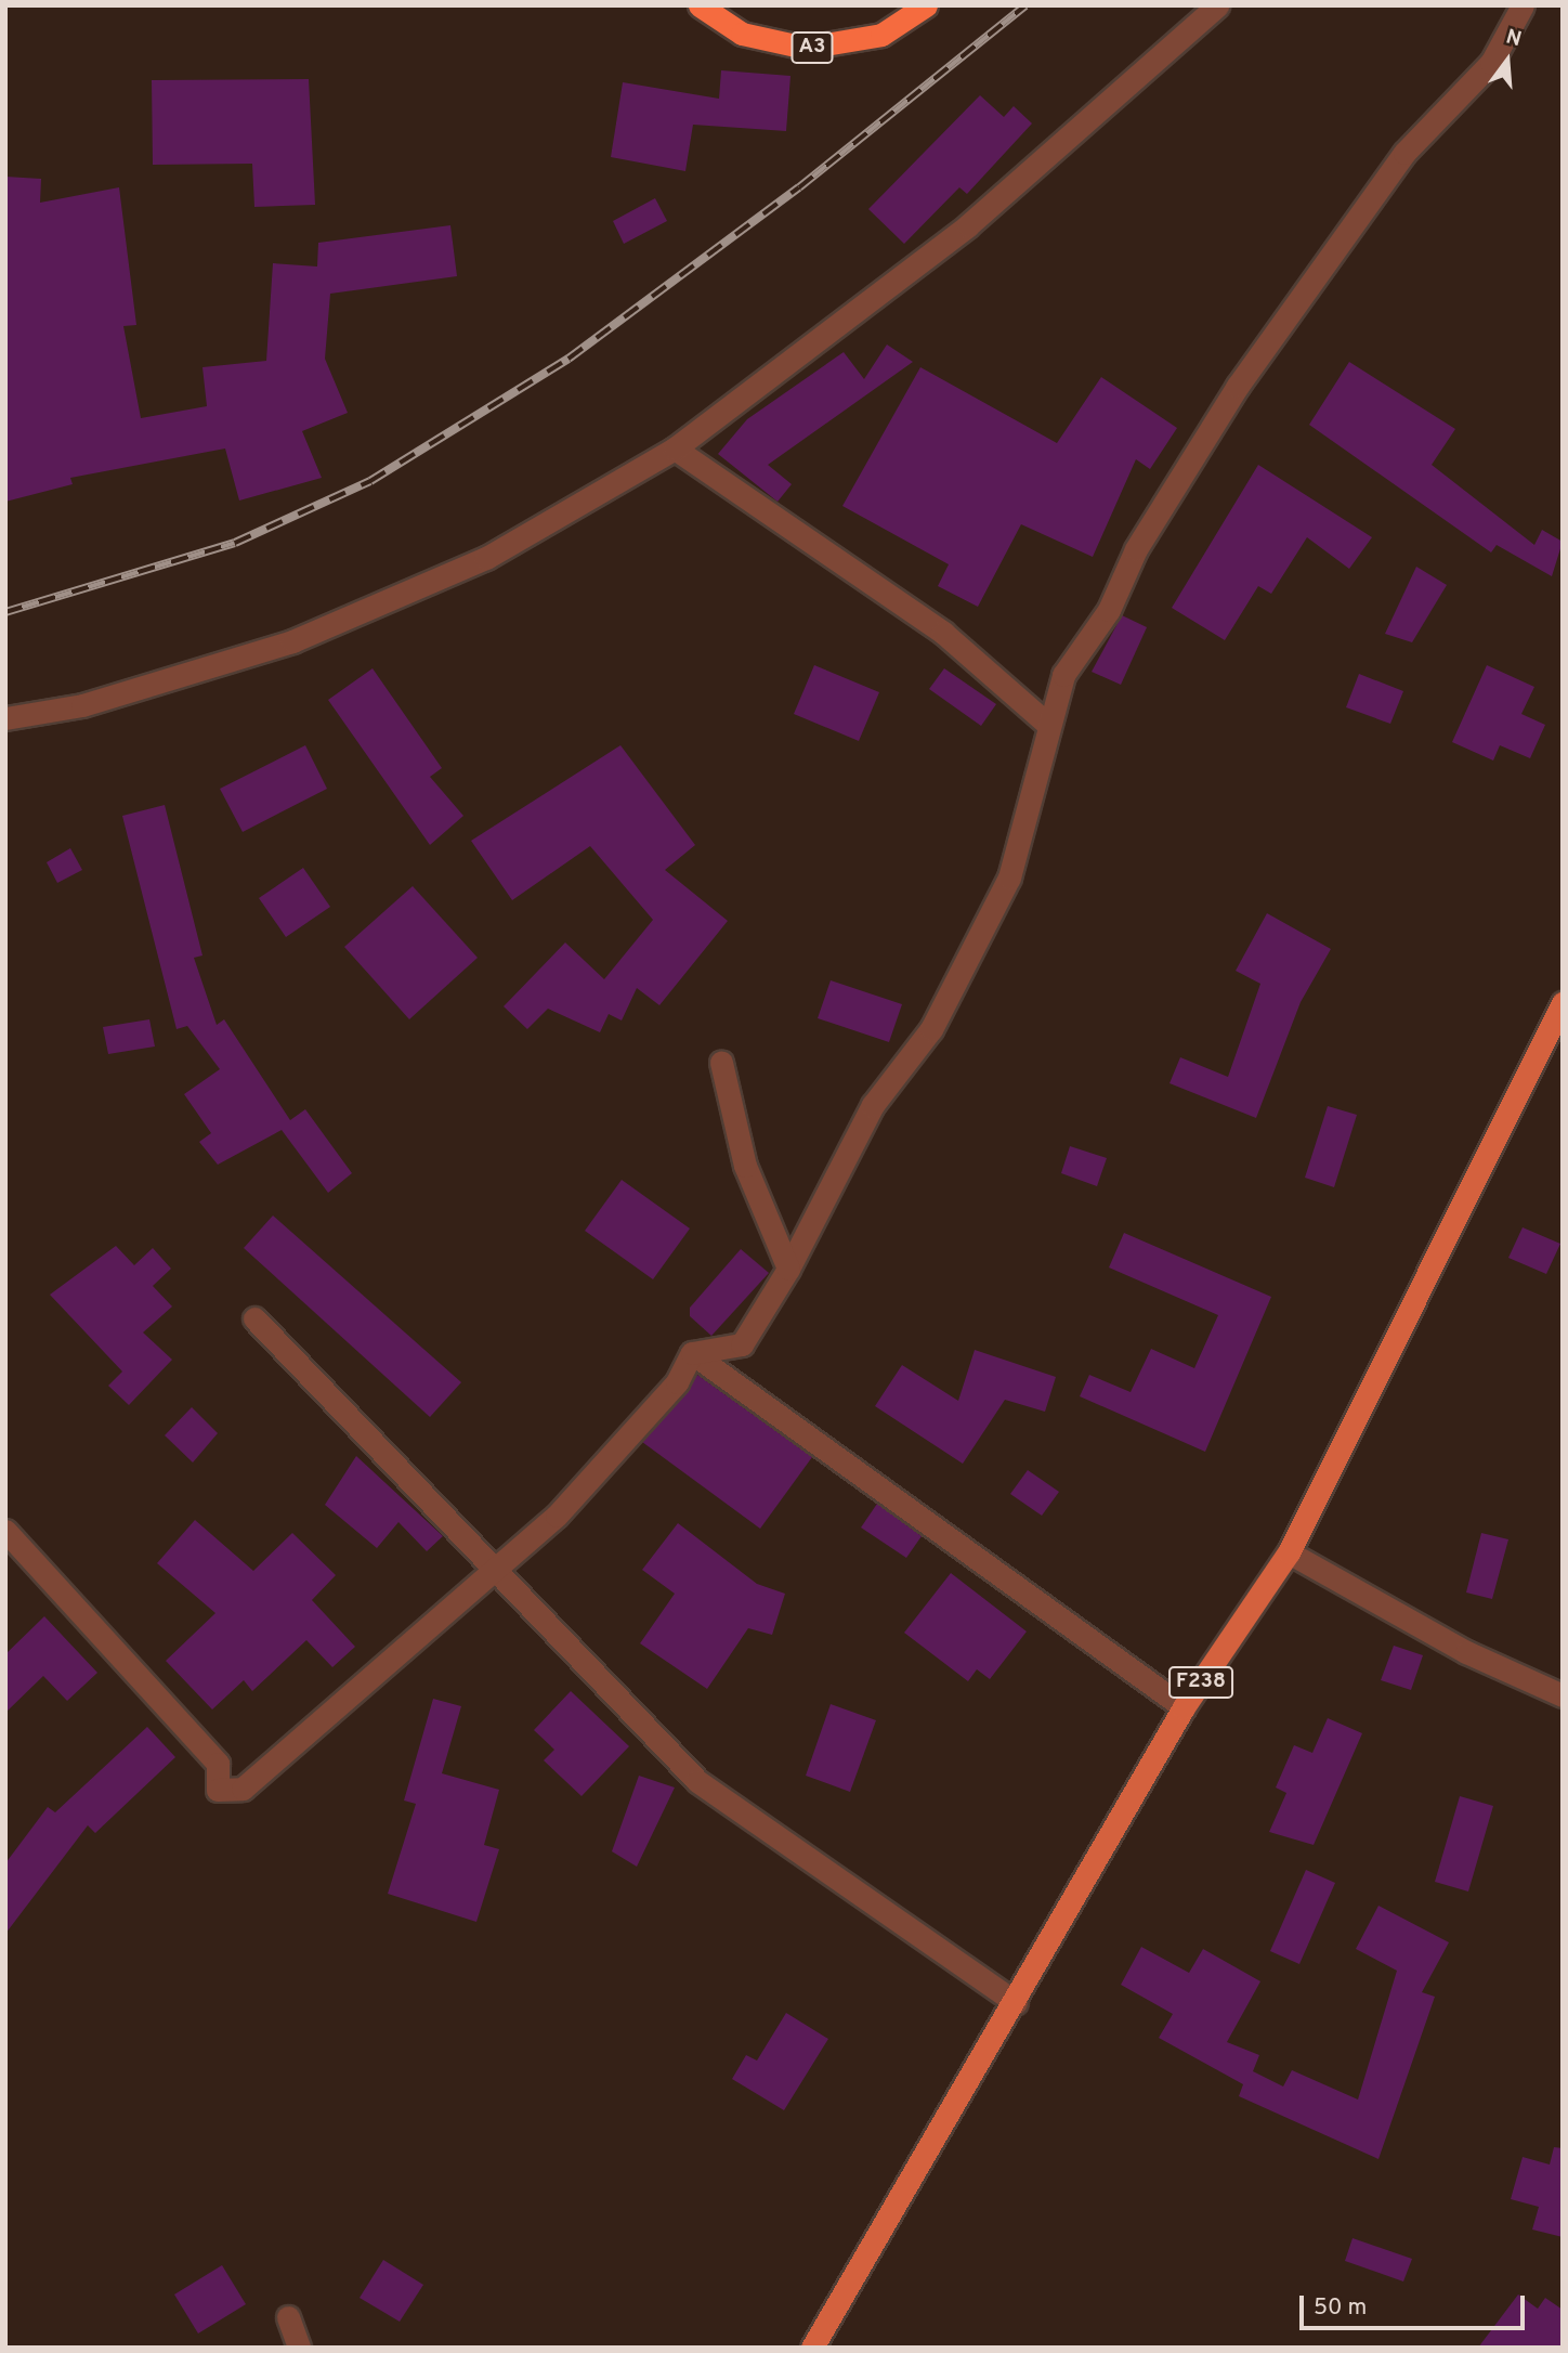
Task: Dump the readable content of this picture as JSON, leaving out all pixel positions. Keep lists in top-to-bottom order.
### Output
{
  "streets": {
    "highway": ["A3"],
    "main road": ["F238"]
  },
  "scale_bar": "50 m",
  "north": "top"
}
